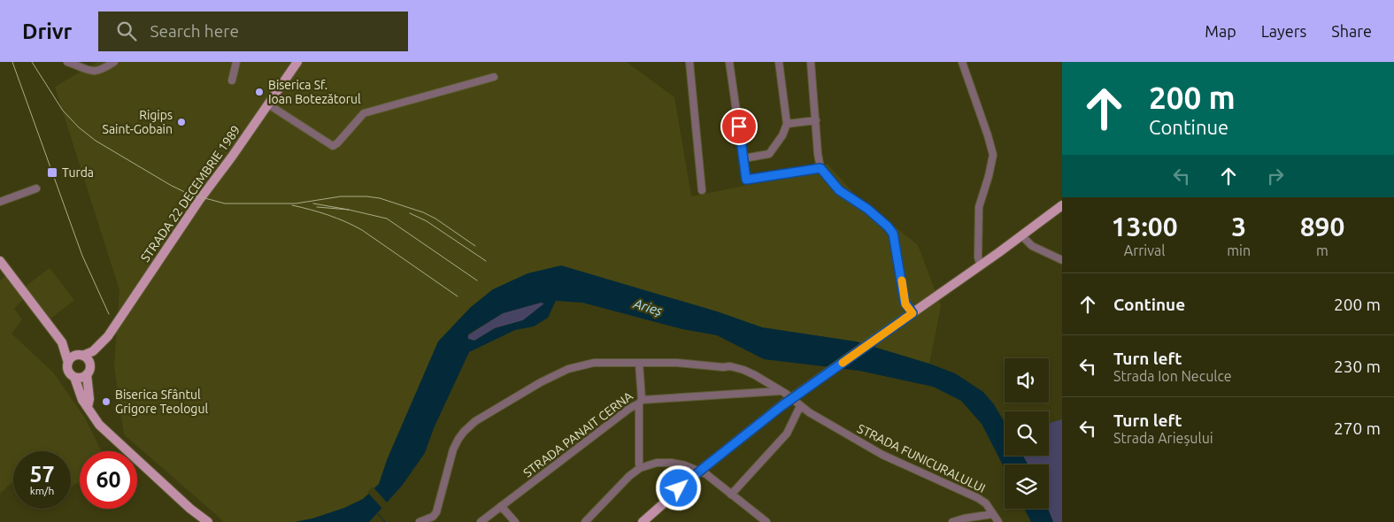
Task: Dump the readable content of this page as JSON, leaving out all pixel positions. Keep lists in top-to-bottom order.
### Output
{
  "streets": {
    "main road": ["STRADA 22 DECEMBRIE 1989"],
    "street": ["STRADA PANAIT CERNA", "STRADA FUNICURALULUI"]
  },
  "crossings": [
    ["STRADA PANAIT CERNA", "STRADA FUNICURALULUI"]
  ],
  "water": ["Arieș"],
  "places": {
    "other": ["Biserica Sf. Ioan Botezătorul", "Rigips Saint-Gobain", "Biserica Sfântul Grigore Teologul"],
    "transit": ["Turda"]
  },
  "page": {
    "header": "Drivr",
    "search": "Search here",
    "nav": ["Map", "Layers", "Share"],
    "turn": ["200 m", "Continue"],
    "eta": [
      "13:00",
      "Arrival",
      "3",
      "min",
      "890",
      "m"
    ],
    "list": [
      {
        "name": "Continue",
        "value": "200 m"
      },
      {
        "name": "Turn left",
        "note": "Strada Ion Neculce",
        "value": "230 m"
      },
      {
        "name": "Turn left",
        "note": "Strada Arieșului",
        "value": "270 m"
      }
    ],
    "speed": "57 km/h",
    "limit": "60"
  }
}
